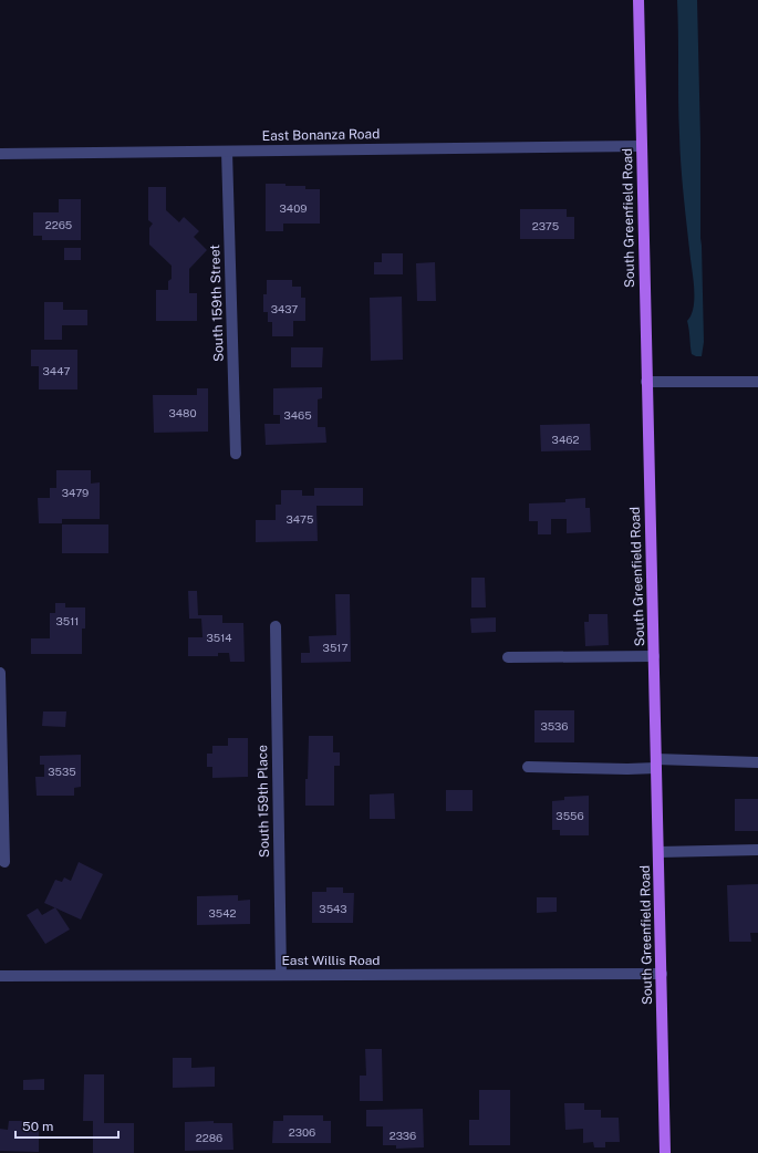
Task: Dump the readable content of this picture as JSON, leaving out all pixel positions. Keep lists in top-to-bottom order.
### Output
{
  "streets": {
    "main road": ["South Greenfield Road"],
    "street": [
      "East Bonanza Road",
      "South 159th Street",
      "South 159th Place",
      "East Willis Road"
    ]
  },
  "crossings": [
    ["East Bonanza Road", "South Greenfield Road"],
    ["East Bonanza Road", "South 159th Street"],
    ["South Greenfield Road", "East Willis Road"],
    ["South 159th Place", "East Willis Road"]
  ],
  "house_numbers": [
    "3409",
    "2265",
    "2375",
    "3437",
    "3447",
    "3480",
    "3465",
    "3462",
    "3479",
    "3475",
    "3511",
    "3514",
    "3517",
    "3536",
    "3535",
    "3556",
    "3543",
    "3542",
    "2306",
    "2336",
    "2286"
  ],
  "scale_bar": "50 m"
}
